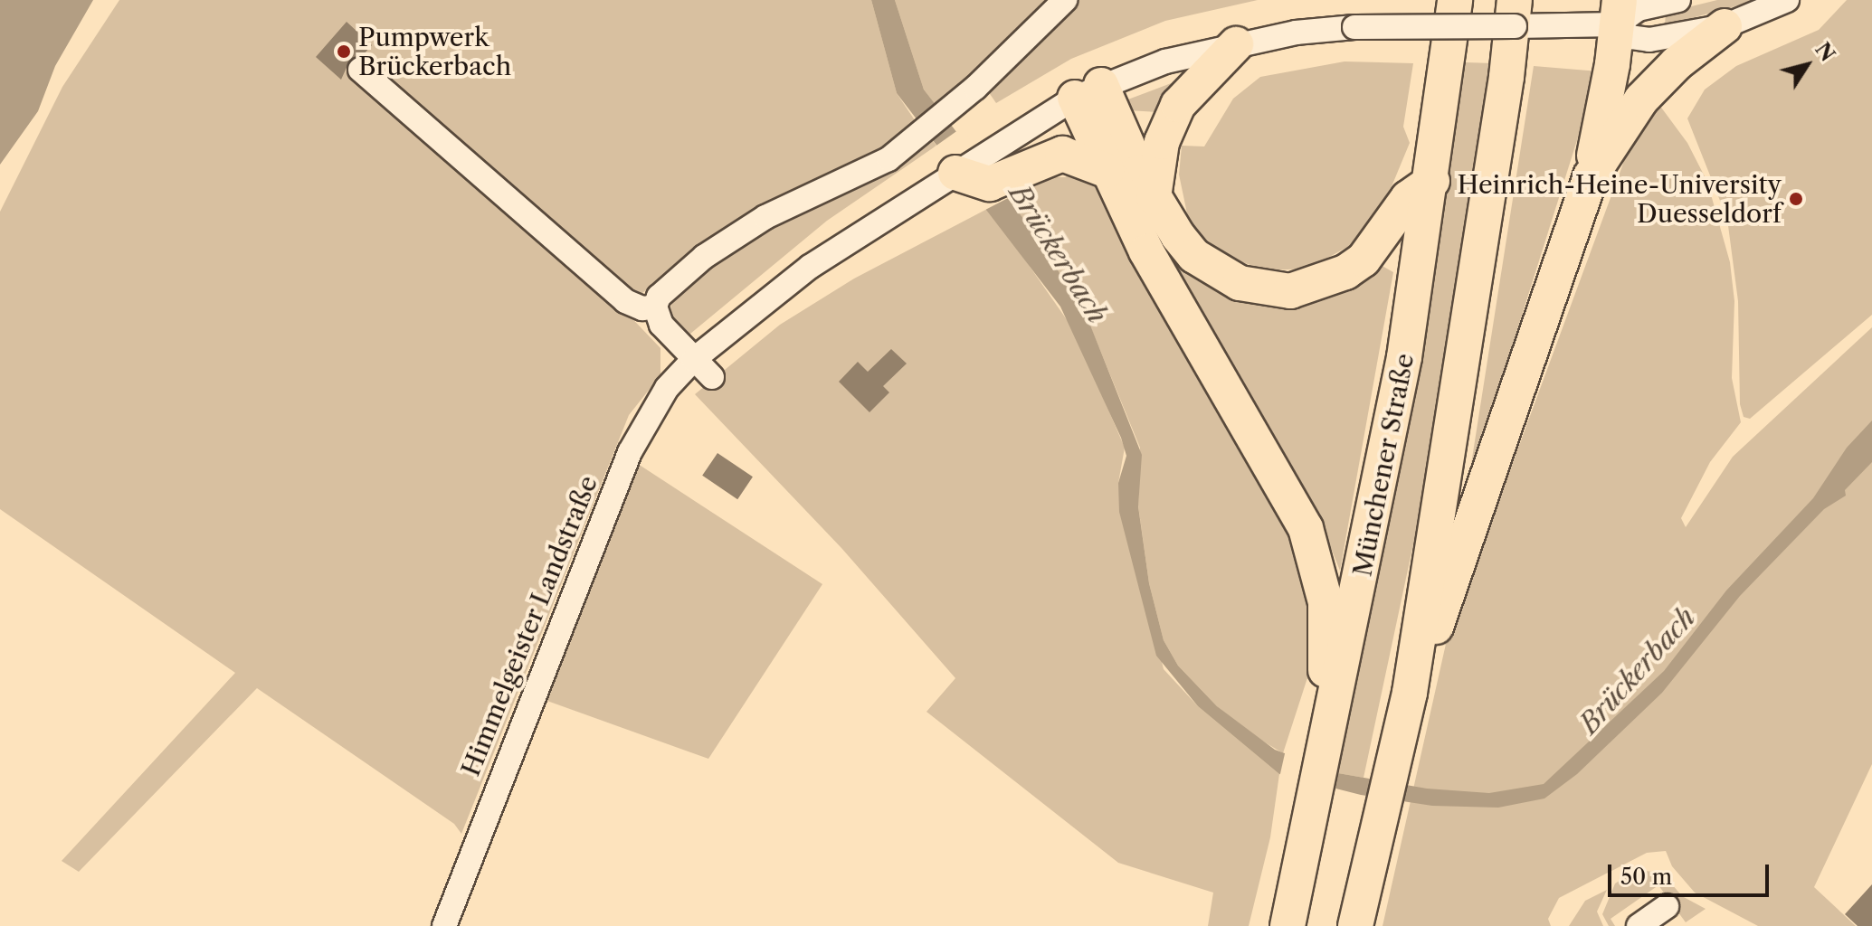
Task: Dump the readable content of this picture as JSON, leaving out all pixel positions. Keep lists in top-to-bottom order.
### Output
{
  "streets": {
    "highway": ["Münchener Straße"],
    "street": ["Himmelgeister Landstraße"]
  },
  "water": ["Brückerbach"],
  "places": ["Pumpwerk Brückerbach", "Heinrich-Heine-University Duesseldorf"],
  "scale_bar": "50 m",
  "north": "top right"
}
